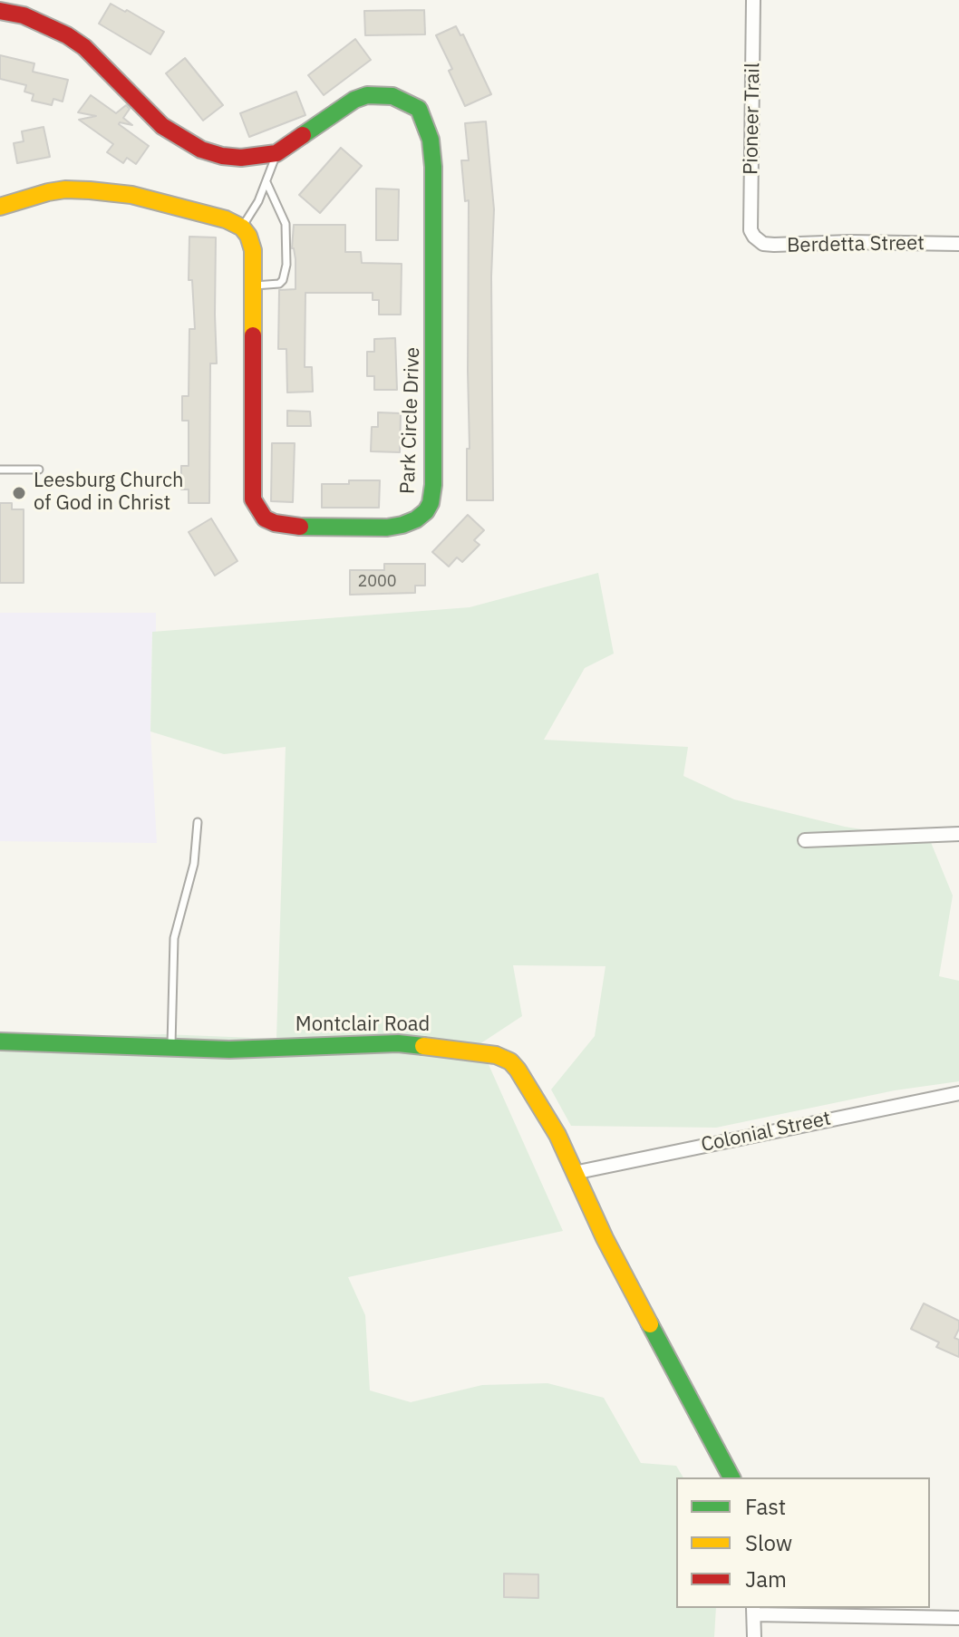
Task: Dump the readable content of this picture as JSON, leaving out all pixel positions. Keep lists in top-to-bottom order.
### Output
{
  "streets": {
    "street": [
      "Pioneer Trail",
      "Berdetta Street",
      "Park Circle Drive",
      "Montclair Road",
      "Colonial Street"
    ]
  },
  "crossings": [
    ["Pioneer Trail", "Berdetta Street"],
    ["Montclair Road", "Colonial Street"]
  ],
  "places": ["Leesburg Church of God in Christ"],
  "house_numbers": ["2000"],
  "legend": ["Fast", "Slow", "Jam"]
}
